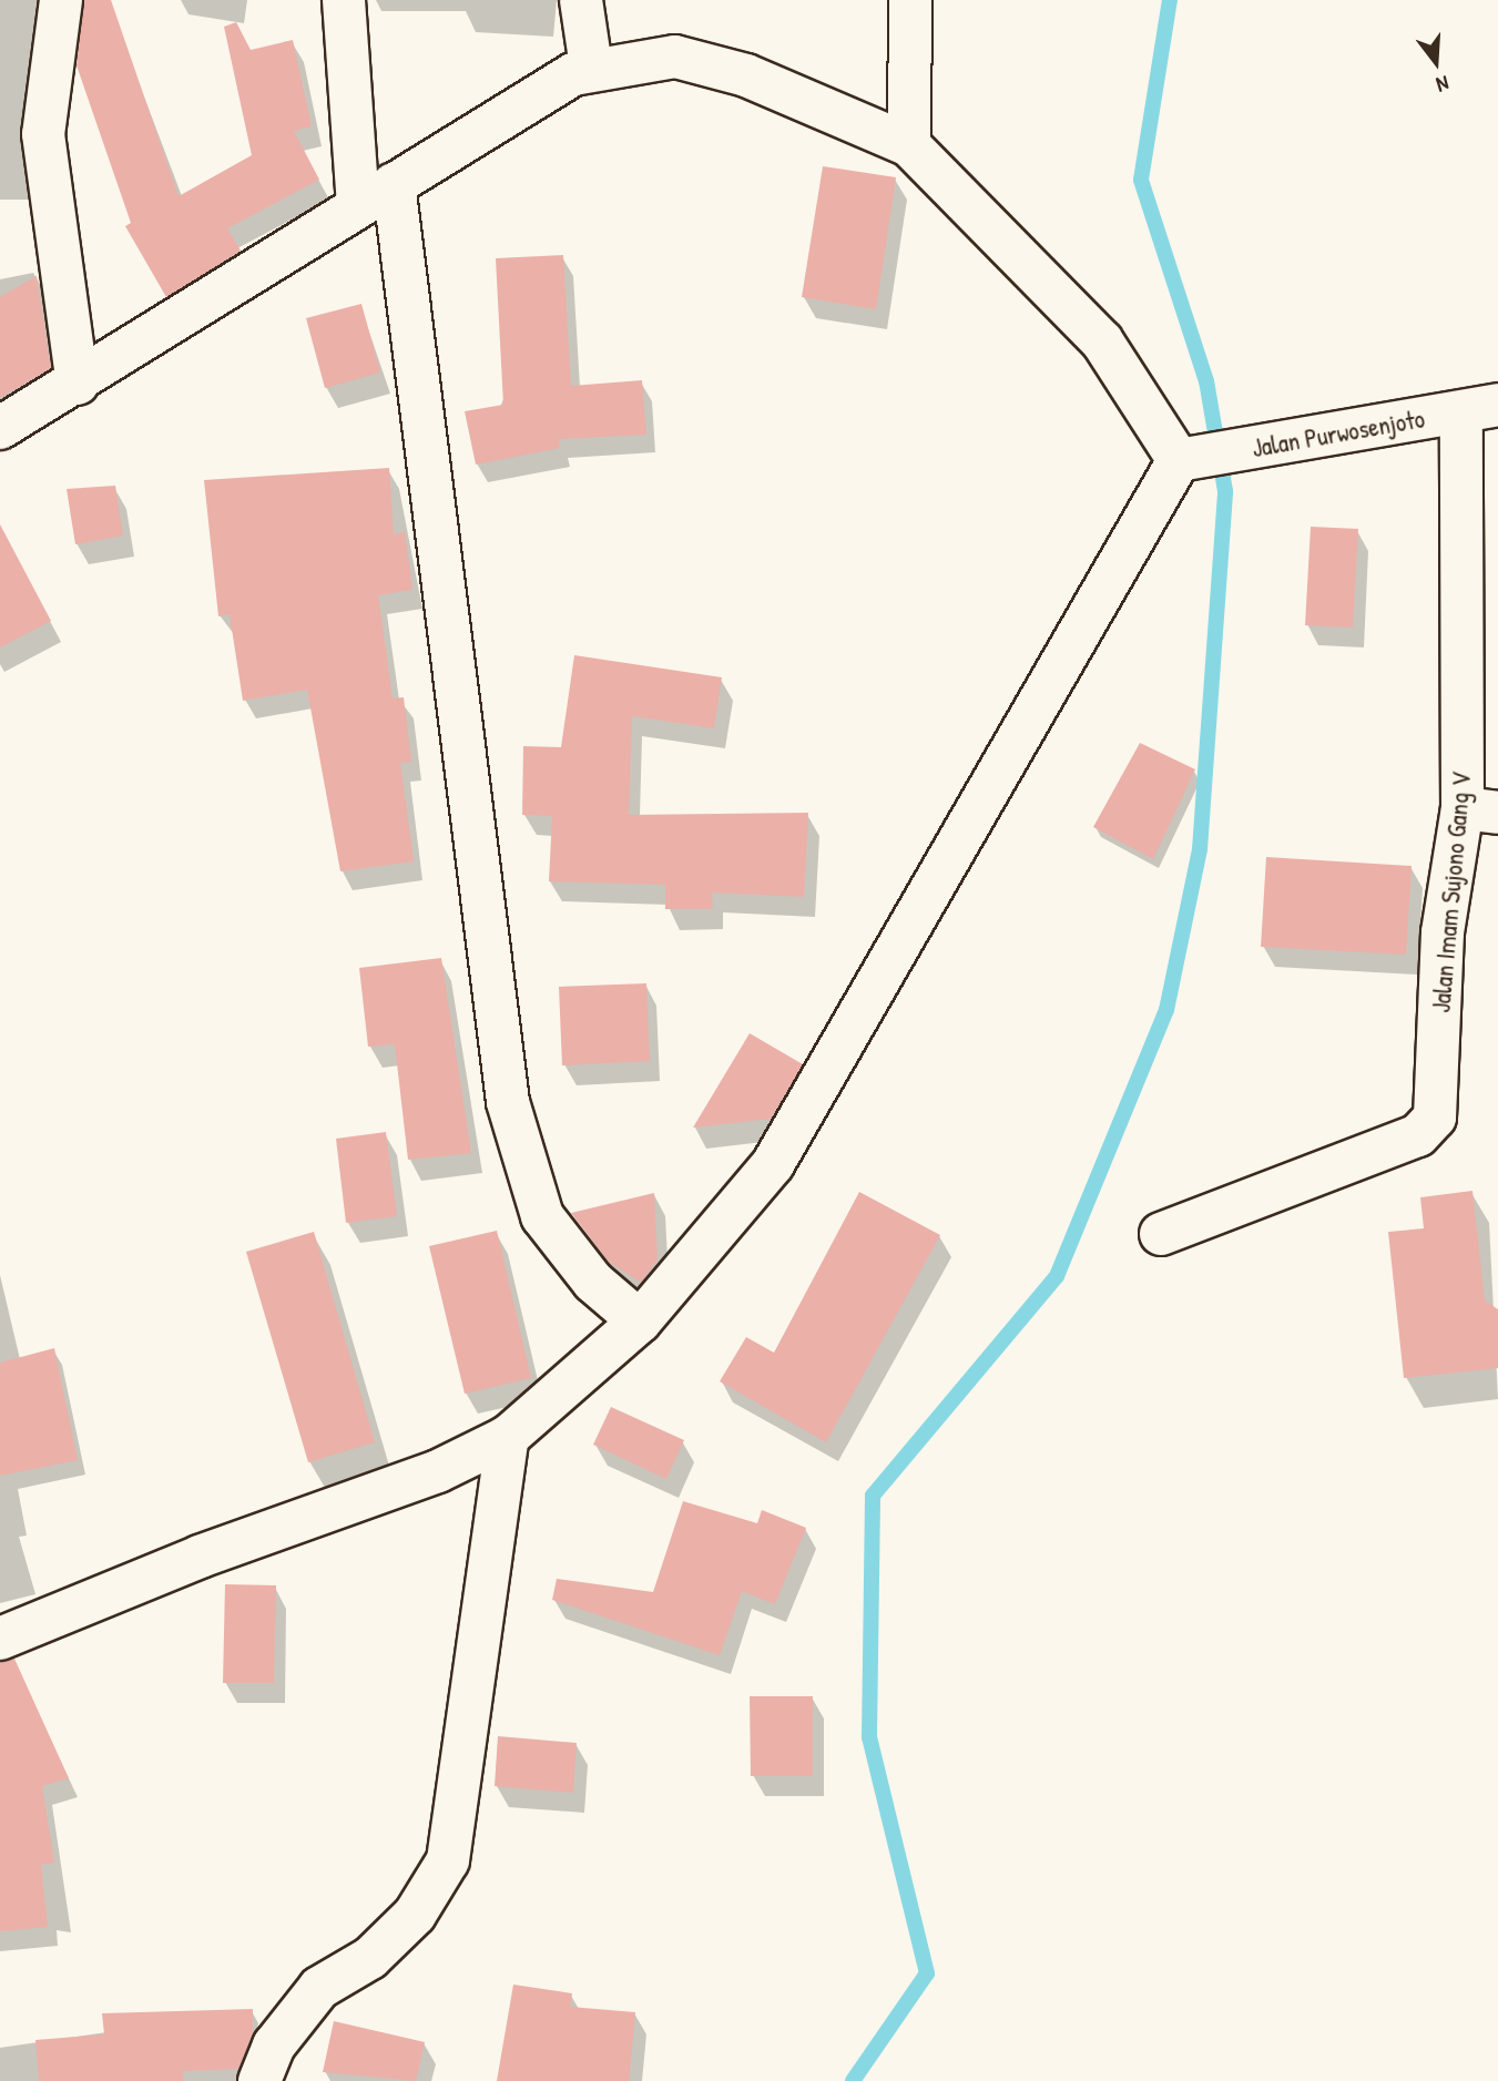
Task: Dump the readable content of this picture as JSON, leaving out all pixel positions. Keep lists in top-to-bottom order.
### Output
{
  "streets": {
    "street": ["Jalan Purwosenjoto", "Jalan Imam Sujono Gang V"]
  },
  "crossings": [
    ["Jalan Purwosenjoto", "Jalan Imam Sujono Gang V"]
  ],
  "north": "bottom"
}
